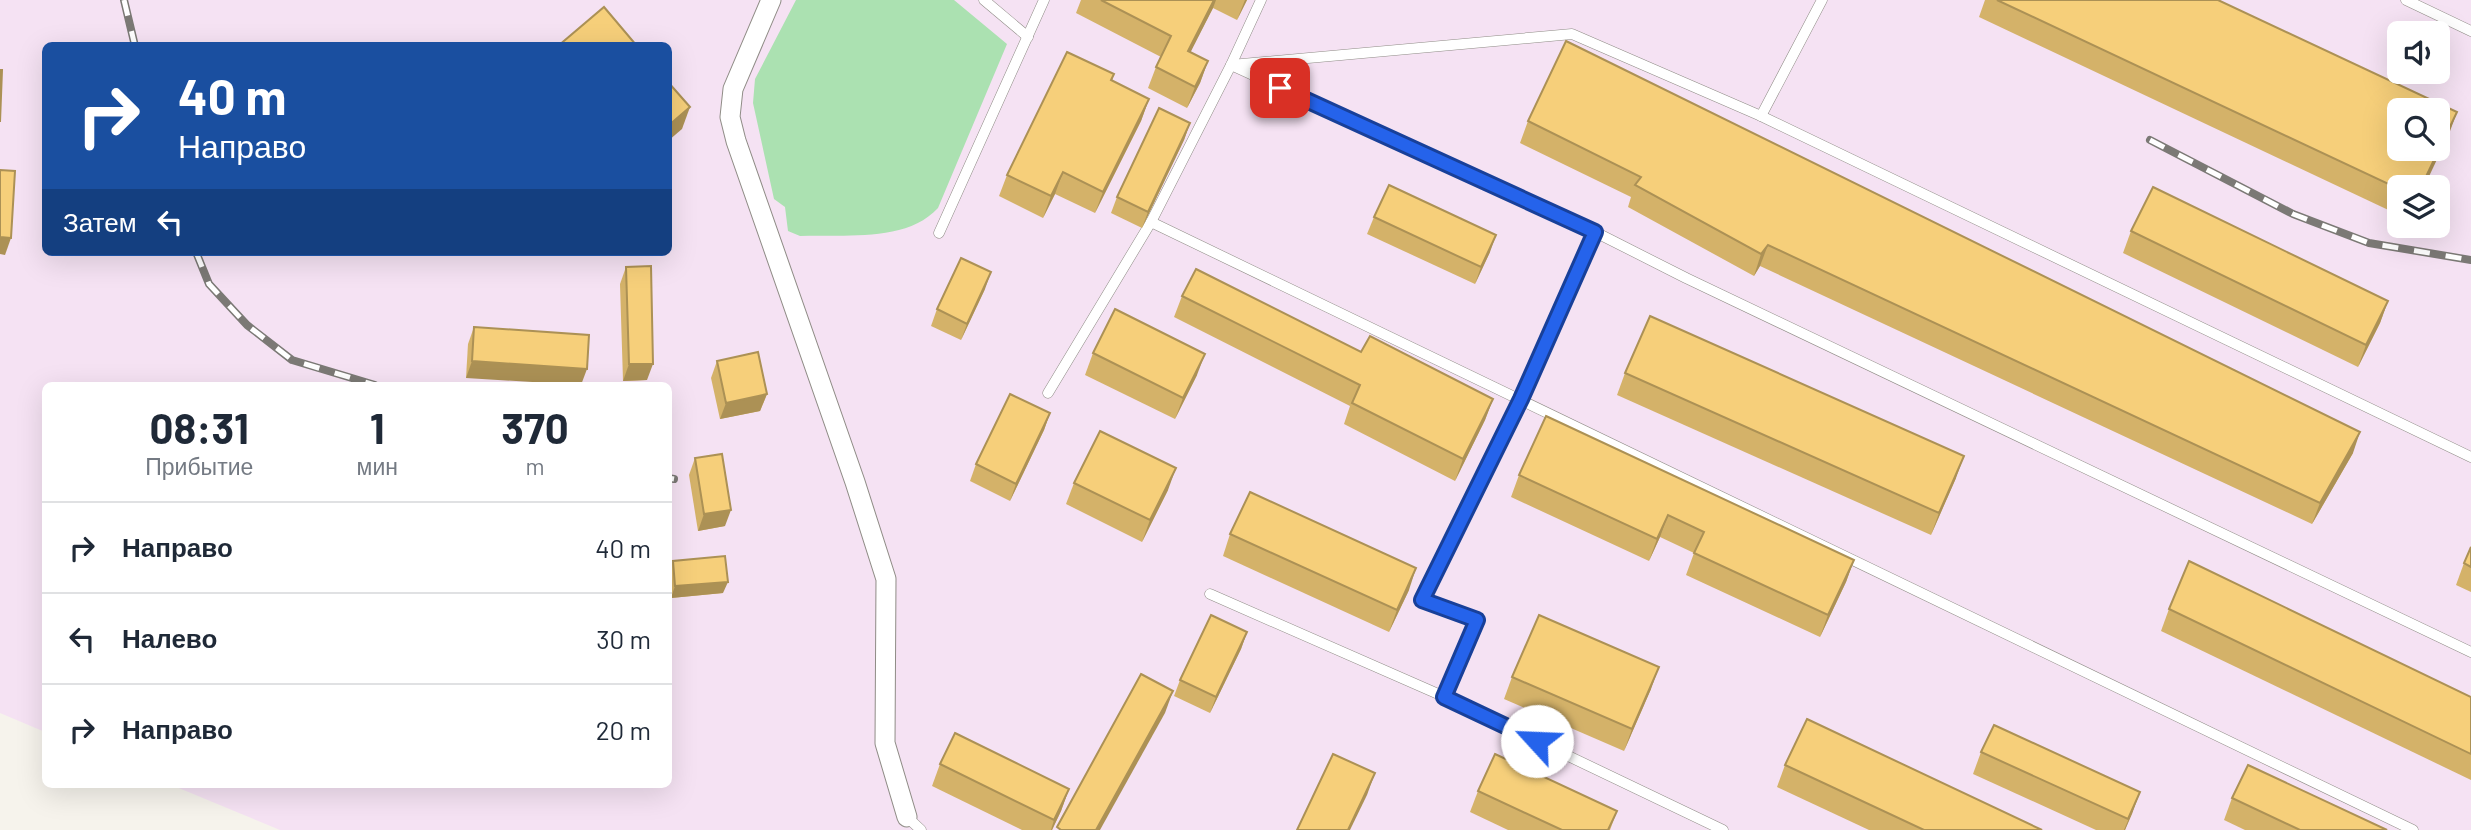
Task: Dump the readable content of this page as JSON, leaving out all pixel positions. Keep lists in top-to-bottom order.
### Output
{
  "page": {
    "turn": ["40 m", "Направо"],
    "then": "Затем",
    "eta": [
      "08:31",
      "Прибытие",
      "1",
      "мин",
      "370",
      "m"
    ],
    "list": [
      {
        "name": "Направо",
        "value": "40 m"
      },
      {
        "name": "Налево",
        "value": "30 m"
      },
      {
        "name": "Направо",
        "value": "20 m"
      }
    ]
  }
}
